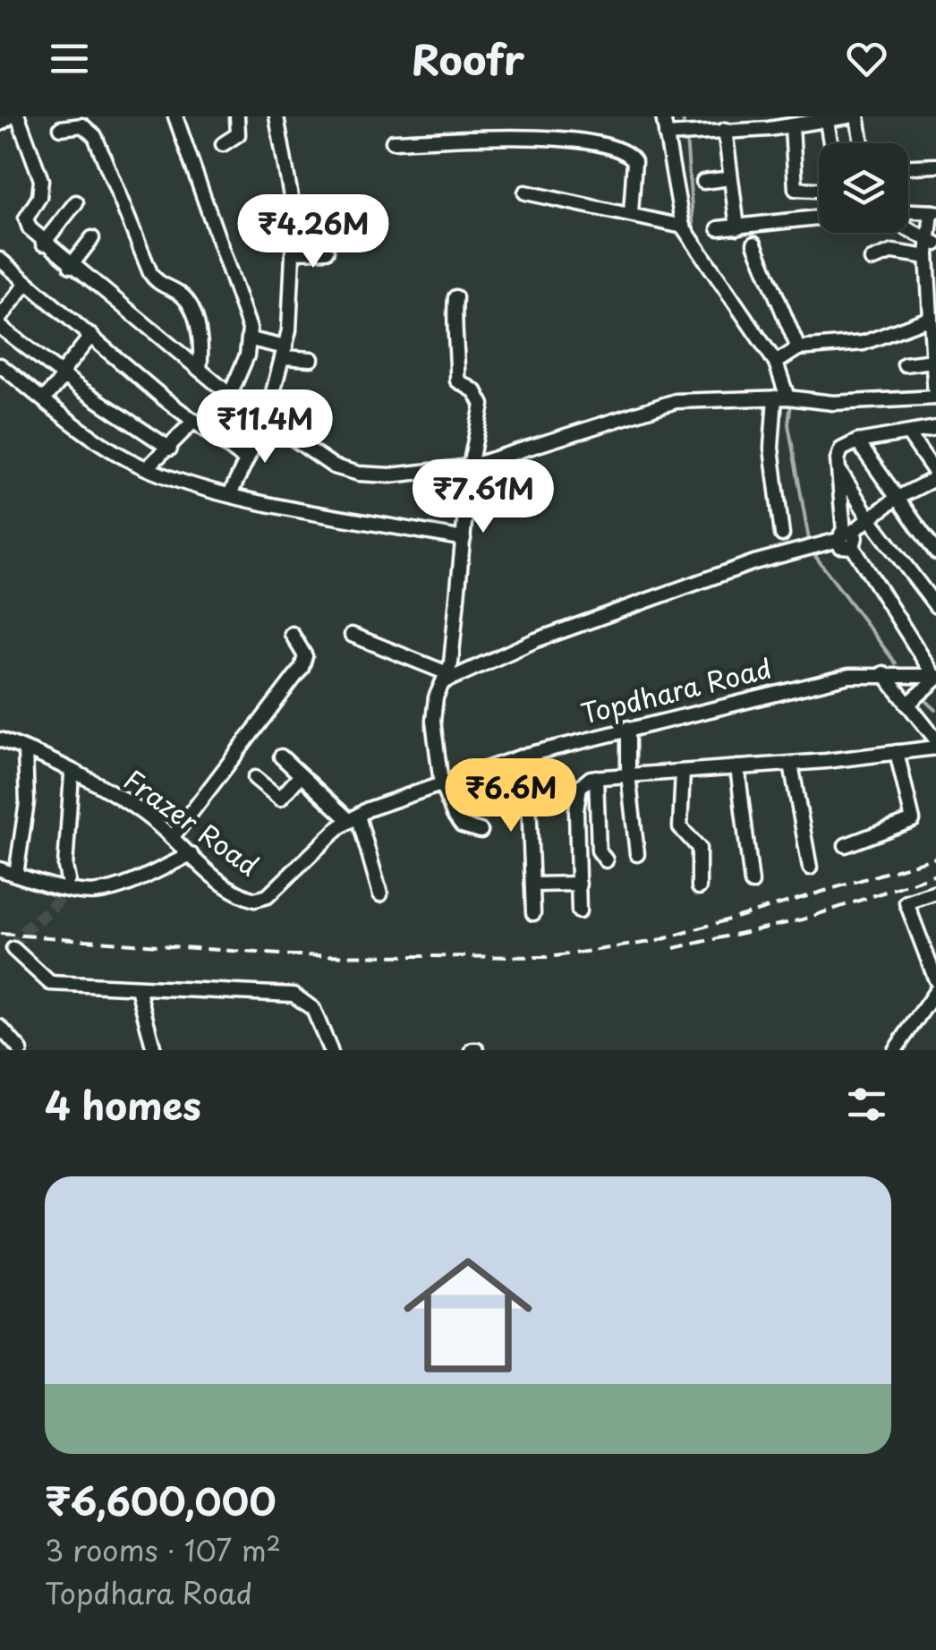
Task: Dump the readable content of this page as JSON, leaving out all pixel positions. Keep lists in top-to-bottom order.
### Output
{
  "streets": {
    "street": ["Topdhara Road", "Frazer Road"]
  },
  "crossings": [
    ["Topdhara Road", "Frazer Road"]
  ],
  "page": {
    "header": "Roofr",
    "price": [
      "₹4.26M",
      "₹11.4M",
      "₹7.61M",
      "₹6.6M"
    ],
    "heading": "4 homes",
    "list": [
      {
        "name": "₹6,600,000",
        "note": "3 rooms · 107 m² · Topdhara Road"
      }
    ]
  }
}
